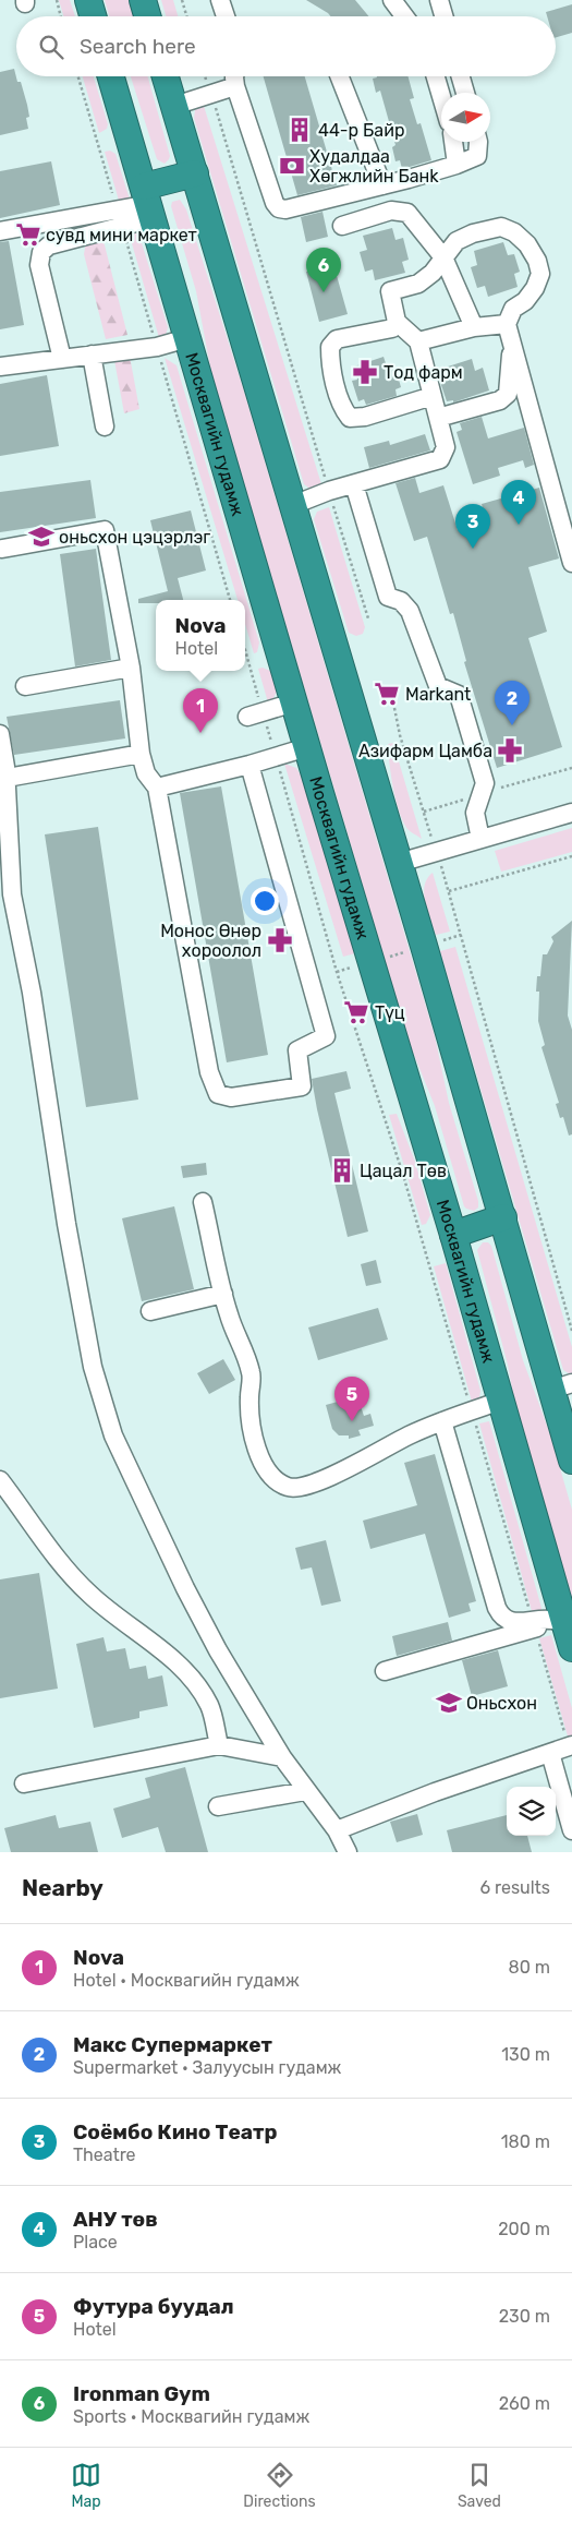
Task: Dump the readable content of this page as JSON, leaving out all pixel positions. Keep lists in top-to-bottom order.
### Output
{
  "streets": {
    "highway": ["Москвагийн гудамж"]
  },
  "places": {
    "building": ["44-р Байр", "Цацал Төв"],
    "bank": ["Худалдаа Хөгжлийн Банk"],
    "supermarket": ["сувд мини маркет", "Markant", "Түц"],
    "pharmacy": ["Тод фарм", "Азифарм Цамба", "Монос Өнөр хороолол"],
    "school or university": ["оньсхон цэцэрлэг", "Оньсхон"]
  },
  "north": "right",
  "page": {
    "search": "Search here",
    "pins": [
      "6",
      "4",
      "3",
      "2",
      "1",
      "5"
    ],
    "popup": ["Nova", "Hotel"],
    "heading": ["Nearby", "6 results"],
    "list": [
      {
        "mark": "1",
        "name": "Nova",
        "note": "Hotel · Москвагийн гудамж",
        "value": "80 m"
      },
      {
        "mark": "2",
        "name": "Макс Супермаркет",
        "note": "Supermarket · Залуусын гудамж",
        "value": "130 m"
      },
      {
        "mark": "3",
        "name": "Соёмбо Кино Театр",
        "note": "Theatre",
        "value": "180 m"
      },
      {
        "mark": "4",
        "name": "АНУ төв",
        "note": "Place",
        "value": "200 m"
      },
      {
        "mark": "5",
        "name": "Футура буудал",
        "note": "Hotel",
        "value": "230 m"
      },
      {
        "mark": "6",
        "name": "Ironman Gym",
        "note": "Sports · Москвагийн гудамж",
        "value": "260 m"
      }
    ],
    "nav": ["Map", "Directions", "Saved"]
  }
}
